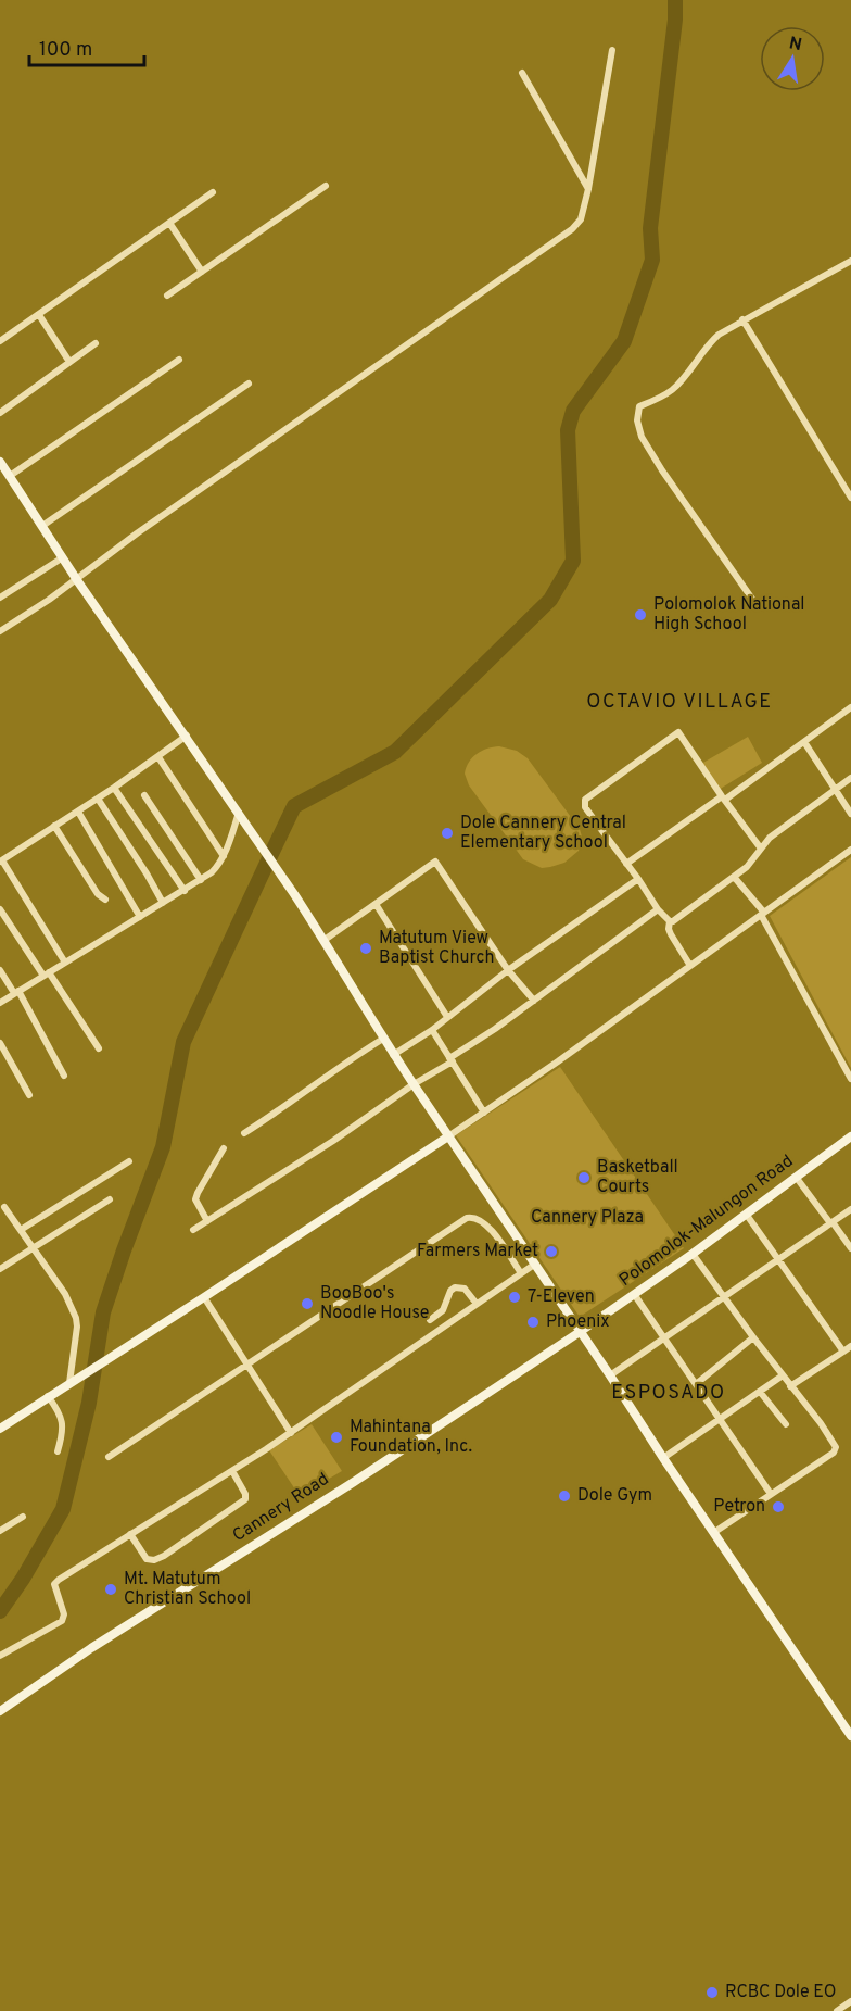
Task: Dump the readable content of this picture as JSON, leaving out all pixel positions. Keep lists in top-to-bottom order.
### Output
{
  "streets": {
    "street": ["Polomolok-Malungon Road", "Cannery Road"]
  },
  "crossings": [
    ["Polomolok-Malungon Road", "Cannery Road"]
  ],
  "districts": ["OCTAVIO VILLAGE", "ESPOSADO"],
  "parks": ["Cannery Plaza"],
  "places": [
    "Polomolok National High School",
    "Dole Cannery Central Elementary School",
    "Matutum View Baptist Church",
    "Basketball Courts",
    "Farmers Market",
    "7-Eleven",
    "BooBoo's Noodle House",
    "Phoenix",
    "Mahintana Foundation, Inc.",
    "Dole Gym",
    "Petron",
    "Mt. Matutum Christian School",
    "RCBC Dole EO"
  ],
  "scale_bar": "100 m",
  "north": "top"
}
